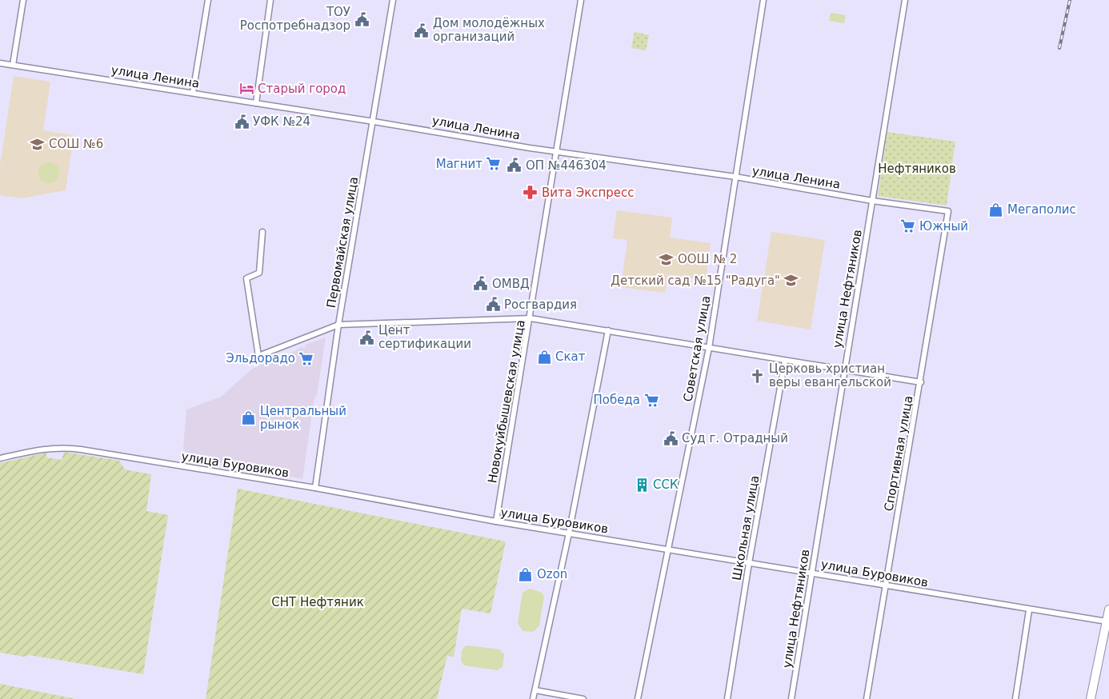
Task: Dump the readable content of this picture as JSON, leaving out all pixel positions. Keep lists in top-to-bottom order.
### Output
{
  "streets": {
    "street": [
      "улица Ленина",
      "Первомайская улица",
      "улица Нефтяников",
      "Советская улица",
      "Новокуйбышевская улица",
      "Спортивная улица",
      "улица Буровиков",
      "Школьная улица"
    ]
  },
  "crossings": [
    ["улица Ленина", "Первомайская улица"],
    ["улица Ленина", "улица Нефтяников"],
    ["улица Ленина", "Советская улица"],
    ["улица Ленина", "Новокуйбышевская улица"],
    ["улица Ленина", "Спортивная улица"],
    ["Первомайская улица", "улица Буровиков"],
    ["улица Нефтяников", "улица Буровиков"],
    ["Советская улица", "улица Буровиков"],
    ["Новокуйбышевская улица", "улица Буровиков"],
    ["Спортивная улица", "улица Буровиков"],
    ["улица Буровиков", "Школьная улица"]
  ],
  "parks": ["Нефтяников", "СНТ Нефтяник"],
  "places": {
    "public building": [
      "ТОУ Роспотребнадзор",
      "Дом молодёжных организаций",
      "УФК №24",
      "ОП №446304",
      "ОМВД",
      "Росгвардия",
      "Цент сертификации",
      "Суд г. Отрадный"
    ],
    "hotel": ["Старый город"],
    "school or university": ["СОШ №6", "ООШ № 2", "Детский сад №15 \"Радуга\""],
    "supermarket": [
      "Магнит",
      "Южный",
      "Эльдорадо",
      "Победа"
    ],
    "pharmacy": ["Вита Экспресс"],
    "shop": [
      "Мегаполис",
      "Скат",
      "Центральный рынок",
      "Ozon"
    ],
    "church": ["Церковь христиан веры евангельской"],
    "building": ["ССК"]
  }
}
